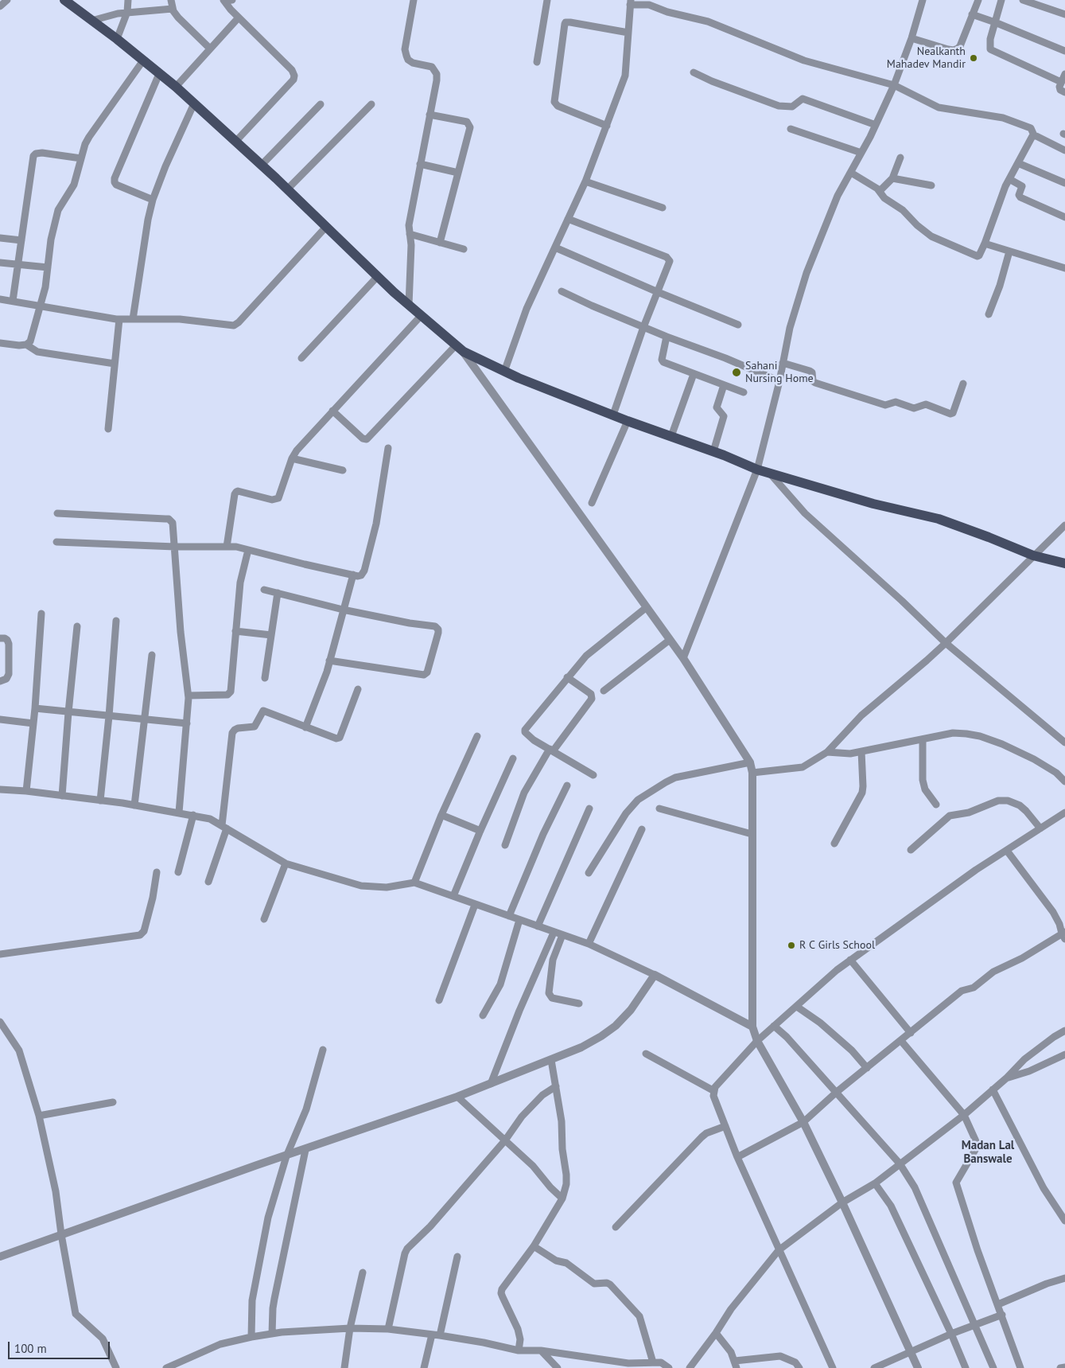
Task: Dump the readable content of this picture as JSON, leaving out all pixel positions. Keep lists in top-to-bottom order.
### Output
{
  "districts": ["Madan Lal Banswale"],
  "places": ["Nealkanth Mahadev Mandir", "Sahani Nursing Home", "R C Girls School"],
  "scale_bar": "100 m"
}
